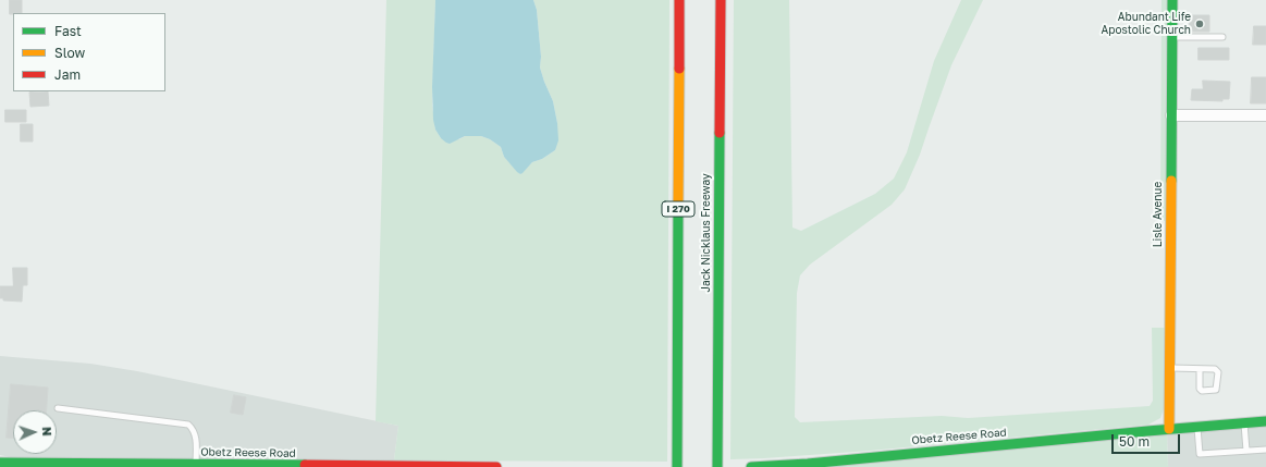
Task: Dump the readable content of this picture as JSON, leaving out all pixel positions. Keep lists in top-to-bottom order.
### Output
{
  "streets": {
    "main road": [
      "I 270",
      "Lisle Avenue",
      "Jack Nicklaus Freeway",
      "Obetz Reese Road"
    ]
  },
  "crossings": [
    ["Lisle Avenue", "Obetz Reese Road"]
  ],
  "places": ["Abundant Life Apostolic Church"],
  "legend": ["Fast", "Slow", "Jam"],
  "scale_bar": "50 m",
  "north": "right"
}
